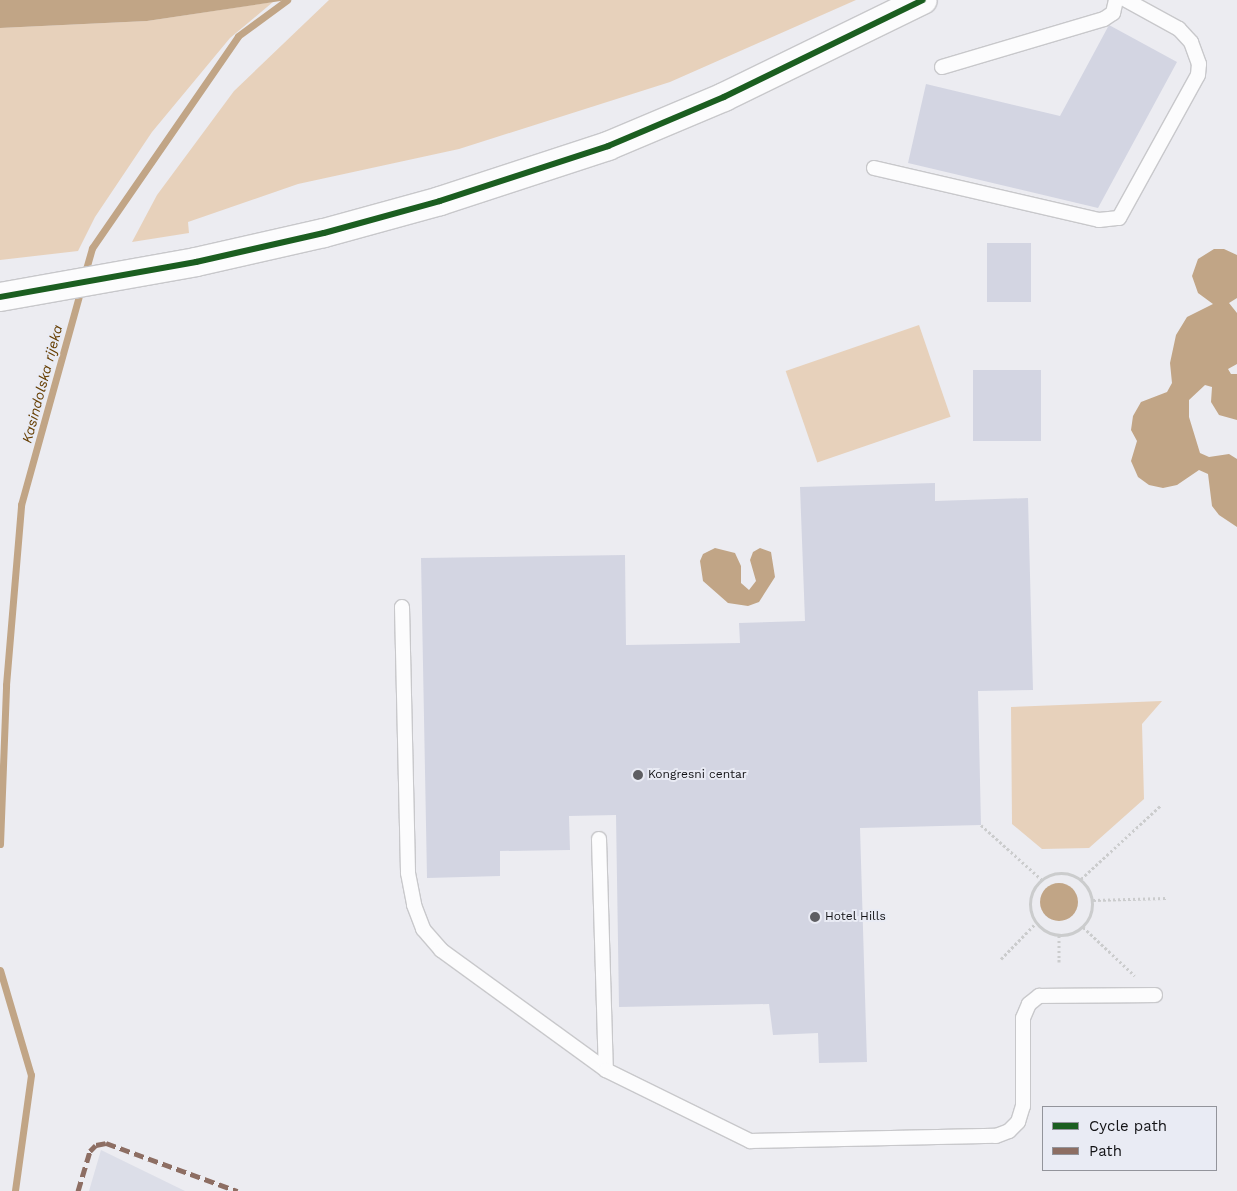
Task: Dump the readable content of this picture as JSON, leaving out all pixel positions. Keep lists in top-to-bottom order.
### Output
{
  "water": ["Kasindolska rijeka"],
  "places": ["Kongresni centar", "Hotel Hills"],
  "legend": ["Cycle path", "Path"]
}
